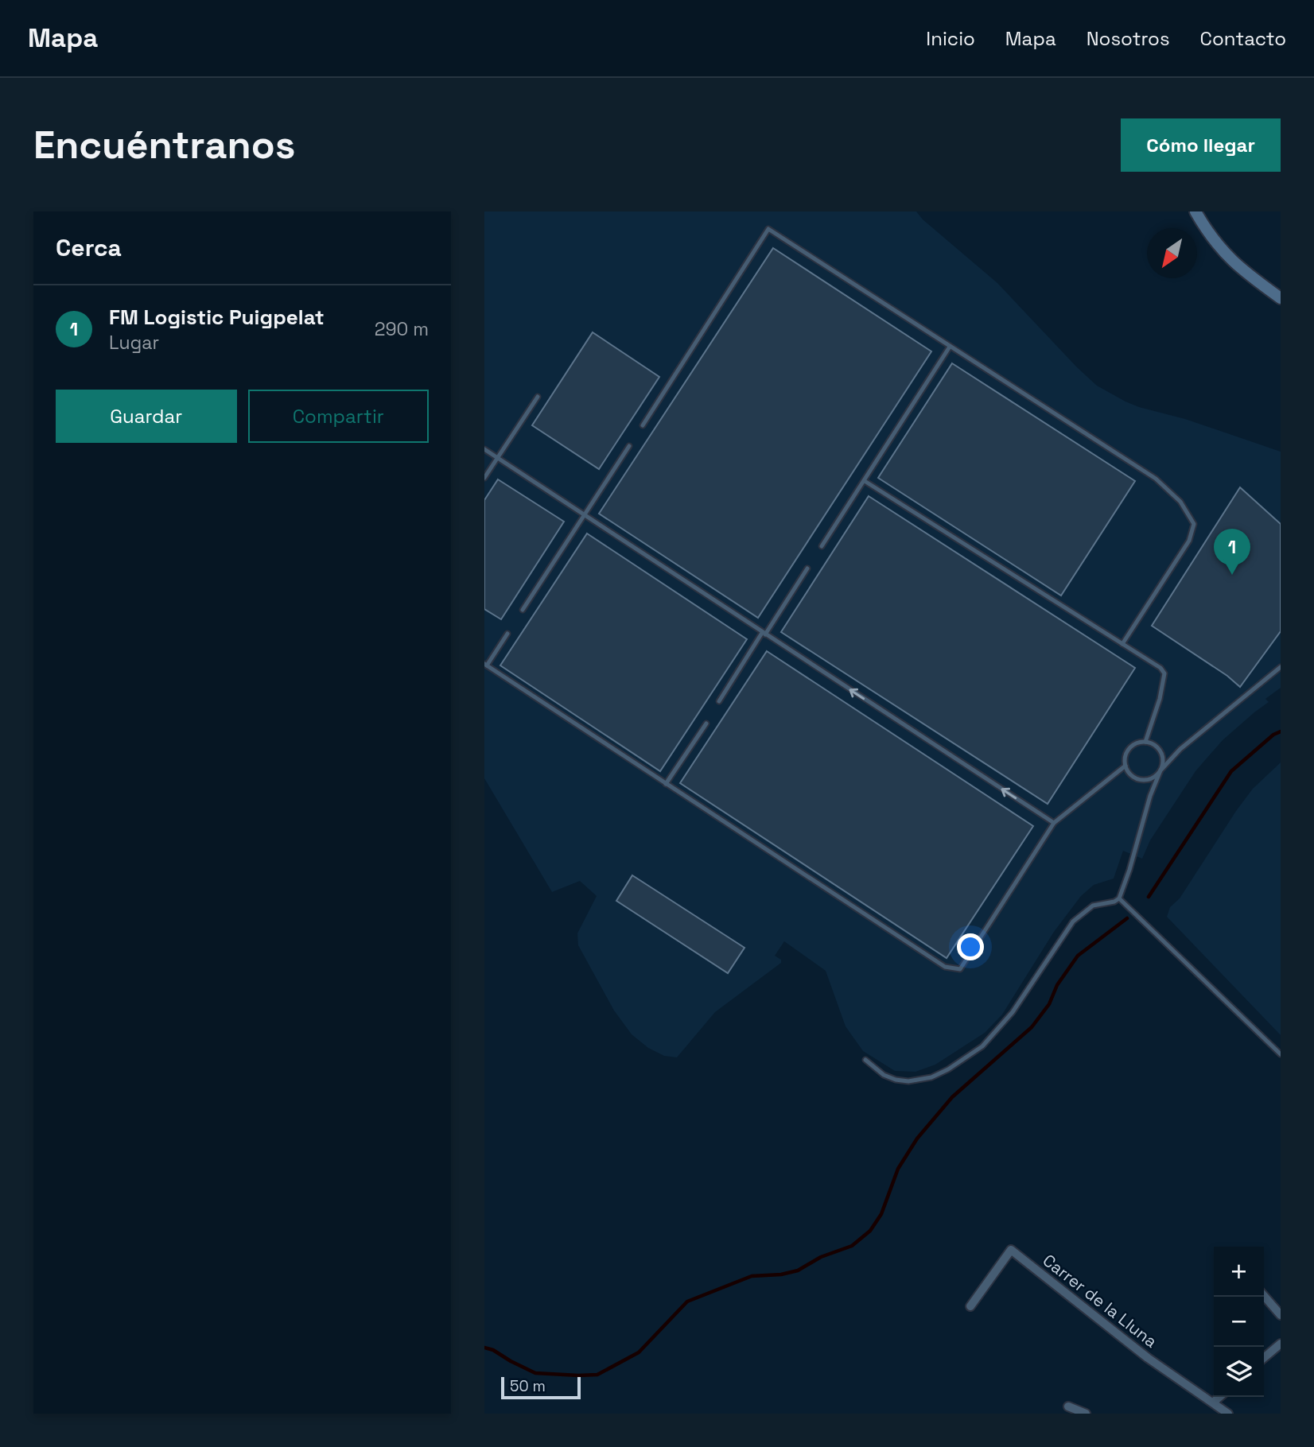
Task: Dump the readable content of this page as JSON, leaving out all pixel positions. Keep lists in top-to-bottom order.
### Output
{
  "streets": {
    "street": ["Carrer de la Lluna"]
  },
  "scale_bar": "50 m",
  "north": "bottom left",
  "page": {
    "header": "Mapa",
    "nav": [
      "Inicio",
      "Mapa",
      "Nosotros",
      "Contacto"
    ],
    "buttons": [
      "Cómo llegar",
      ["Guardar", "Compartir"]
    ],
    "title": "Encuéntranos",
    "heading": "Cerca",
    "list": [
      {
        "mark": "1",
        "name": "FM Logistic Puigpelat",
        "note": "Lugar",
        "value": "290 m"
      }
    ],
    "pins": "1",
    "map_buttons": ["+", "−"],
    "scale": "50 m"
  }
}
